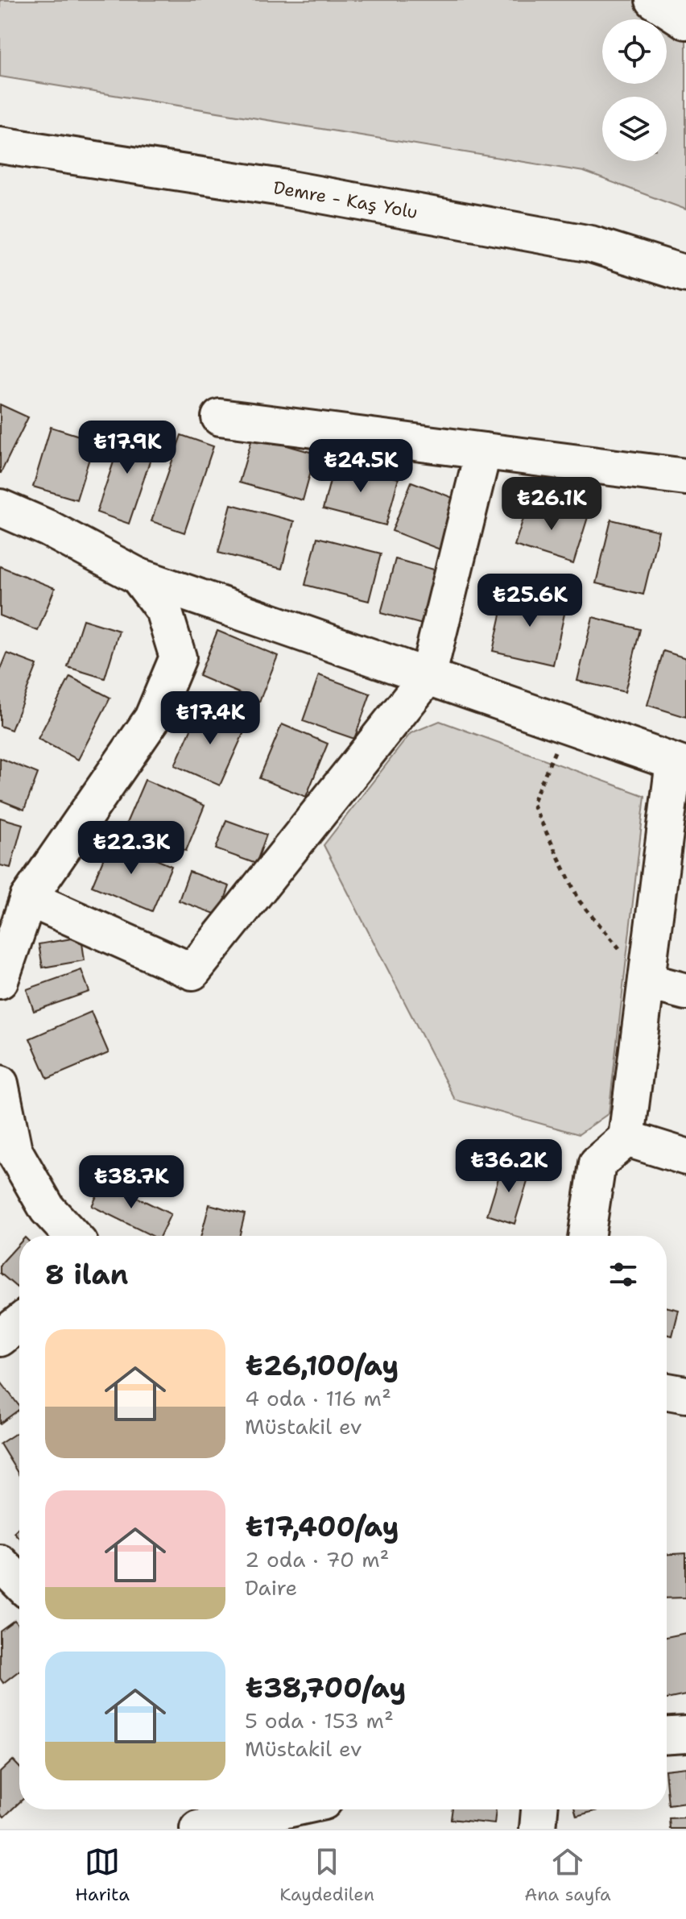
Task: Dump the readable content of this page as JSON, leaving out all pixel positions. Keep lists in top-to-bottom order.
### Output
{
  "streets": {
    "main road": ["Demre - Kaş Yolu"]
  },
  "page": {
    "price": [
      "₺17.9K",
      "₺24.5K",
      "₺26.1K",
      "₺25.6K",
      "₺17.4K",
      "₺22.3K",
      "₺36.2K",
      "₺38.7K"
    ],
    "heading": "8 ilan",
    "list": [
      {
        "name": "₺26,100/ay",
        "note": "4 oda · 116 m² · Müstakil ev"
      },
      {
        "name": "₺17,400/ay",
        "note": "2 oda · 70 m² · Daire"
      },
      {
        "name": "₺38,700/ay",
        "note": "5 oda · 153 m² · Müstakil ev"
      }
    ],
    "tabs": ["Harita", "Kaydedilen", "Ana sayfa"]
  }
}
